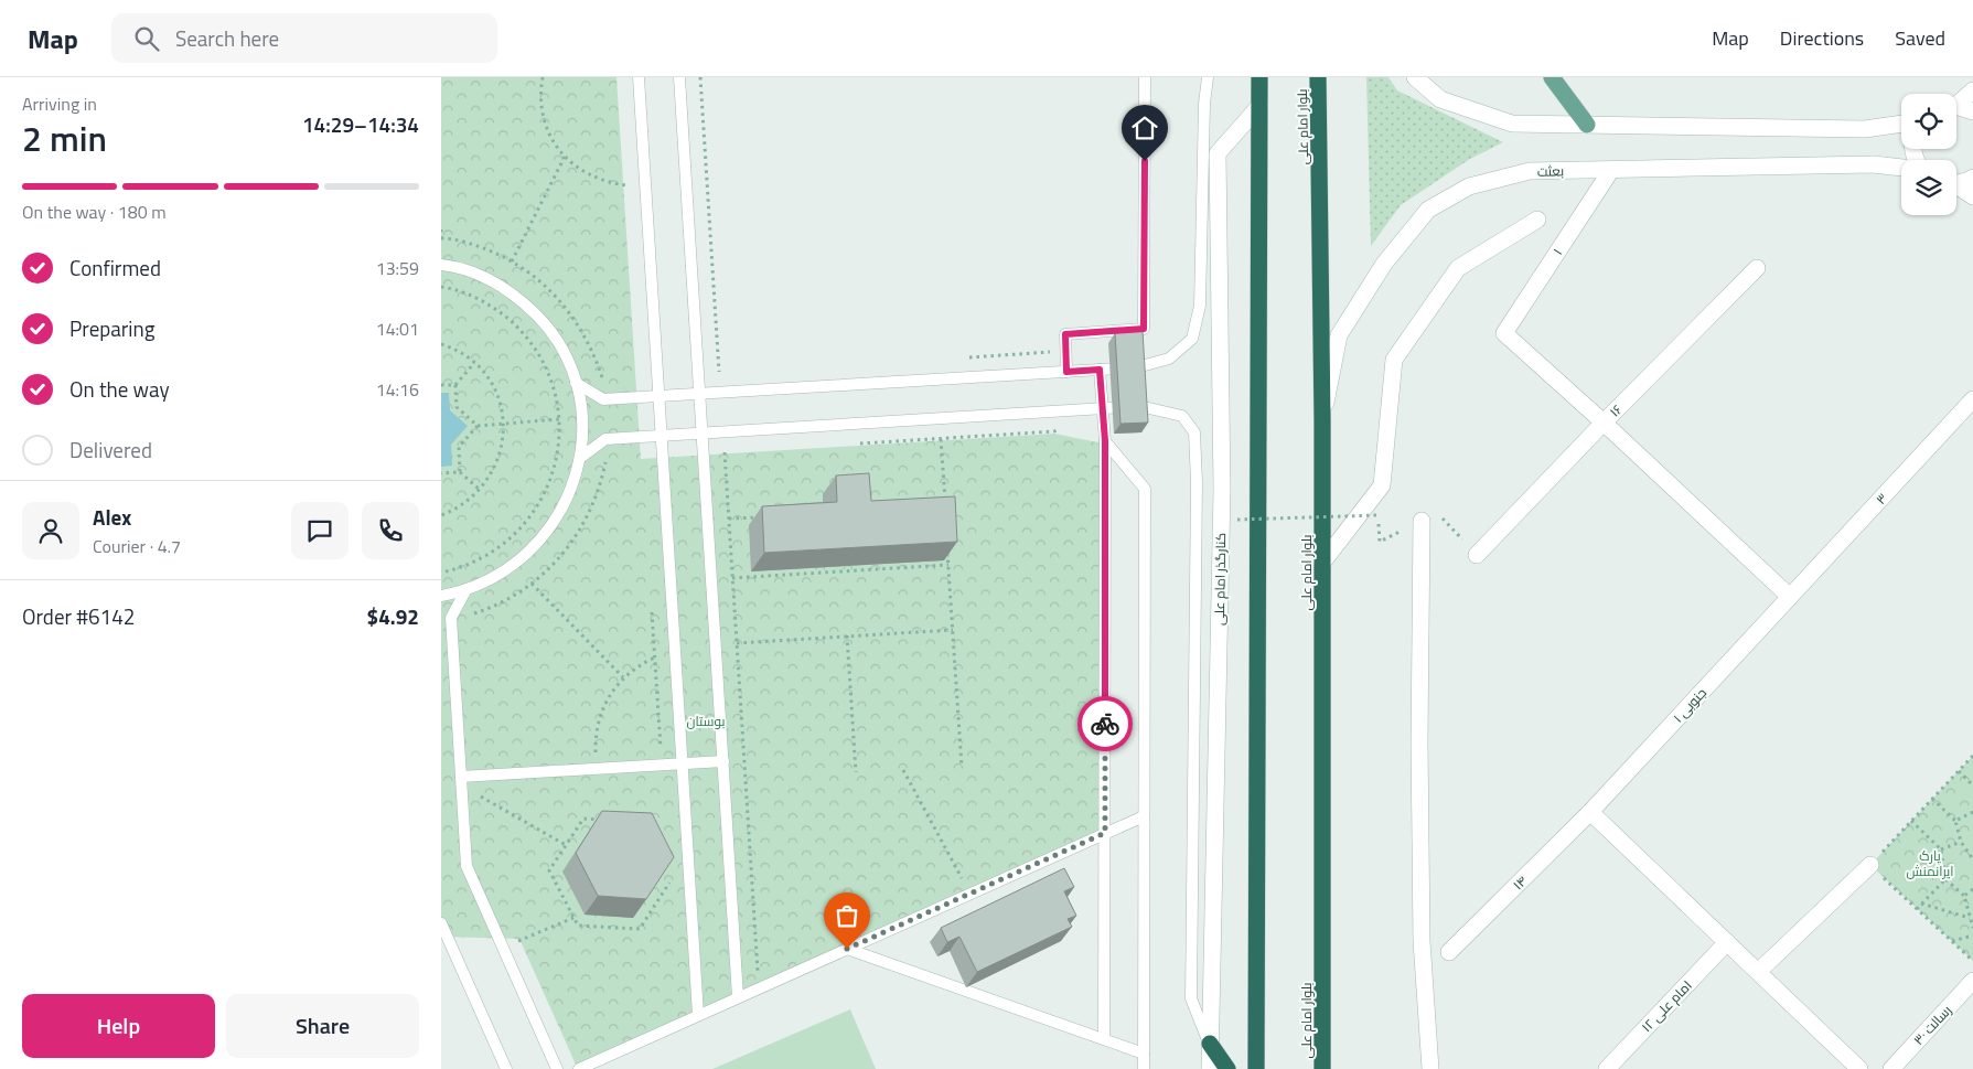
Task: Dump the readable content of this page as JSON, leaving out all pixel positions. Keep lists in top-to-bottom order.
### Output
{
  "streets": {
    "highway": ["بلوار امام علی"],
    "street": [
      "بعثت",
      "۱",
      "۱۶",
      "۳",
      "کنارگذر امام علی",
      "۱ جنوبی",
      "۱۴",
      "امام علی ۱۲",
      "رسالت ۳۰"
    ]
  },
  "crossings": [
    ["بلوار امام علی", "بعثت"],
    ["بعثت", "۱"],
    ["۱", "۱۶"],
    ["۳", "۱ جنوبی"],
    ["۱ جنوبی", "۱۴"]
  ],
  "parks": ["بوستان", "پارک ایرانمنش"],
  "page": {
    "header": "Map",
    "search": "Search here",
    "nav": ["Map", "Directions", "Saved"],
    "heading": ["2 min", "Arriving in", "14:29–14:34"],
    "panel": [
      "Alex",
      "Courier · 4.7",
      "Order #6142",
      "$4.92"
    ],
    "bar": "On the way · 180 m",
    "list": [
      ["Confirmed", "13:59"],
      ["Preparing", "14:01"],
      ["On the way", "14:16"],
      "Delivered"
    ],
    "buttons": ["Help", "Share"]
  }
}
